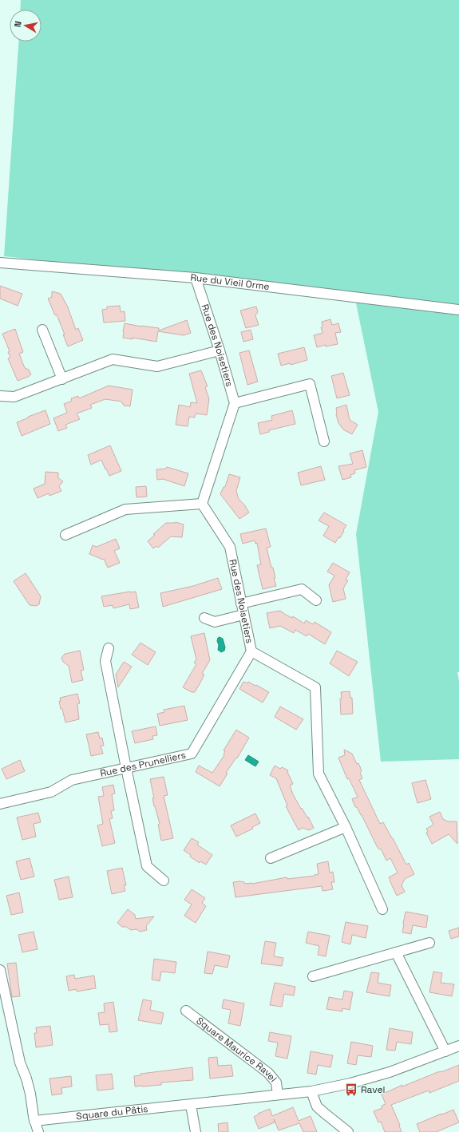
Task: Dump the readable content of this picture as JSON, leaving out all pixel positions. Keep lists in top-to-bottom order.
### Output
{
  "streets": {
    "street": [
      "Rue du Vieil Orme",
      "Rue des Noisetiers",
      "Rue des Prunelliers",
      "Square Maurice Ravel",
      "Square du Pâtis"
    ]
  },
  "crossings": [
    ["Rue du Vieil Orme", "Rue des Noisetiers"],
    ["Rue des Noisetiers", "Rue des Prunelliers"],
    ["Square Maurice Ravel", "Square du Pâtis"]
  ],
  "places": {
    "bus stop": ["Ravel"]
  },
  "north": "left"
}
